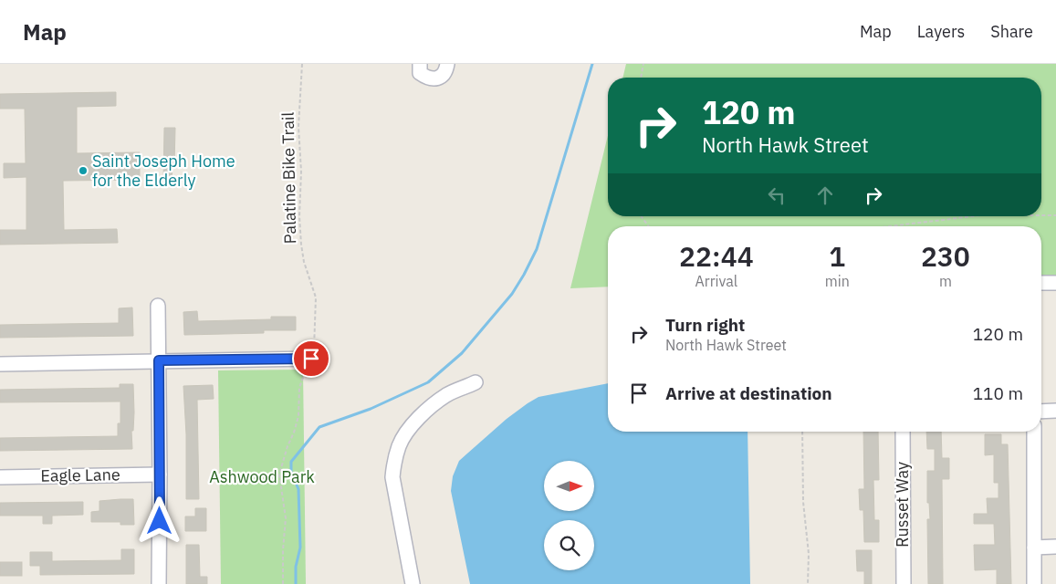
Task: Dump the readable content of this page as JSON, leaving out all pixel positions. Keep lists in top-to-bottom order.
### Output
{
  "streets": {
    "street": ["Eagle Lane", "Russet Way"],
    "path": ["Palatine Bike Trail"]
  },
  "parks": ["Ashwood Park"],
  "places": ["Saint Joseph Home for the Elderly"],
  "north": "right",
  "page": {
    "header": "Map",
    "nav": ["Map", "Layers", "Share"],
    "turn": ["120 m", "North Hawk Street"],
    "eta": [
      "22:44",
      "Arrival",
      "1",
      "min",
      "230",
      "m"
    ],
    "list": [
      {
        "name": "Turn right",
        "note": "North Hawk Street",
        "value": "120 m"
      },
      {
        "name": "Arrive at destination",
        "value": "110 m"
      }
    ]
  }
}
